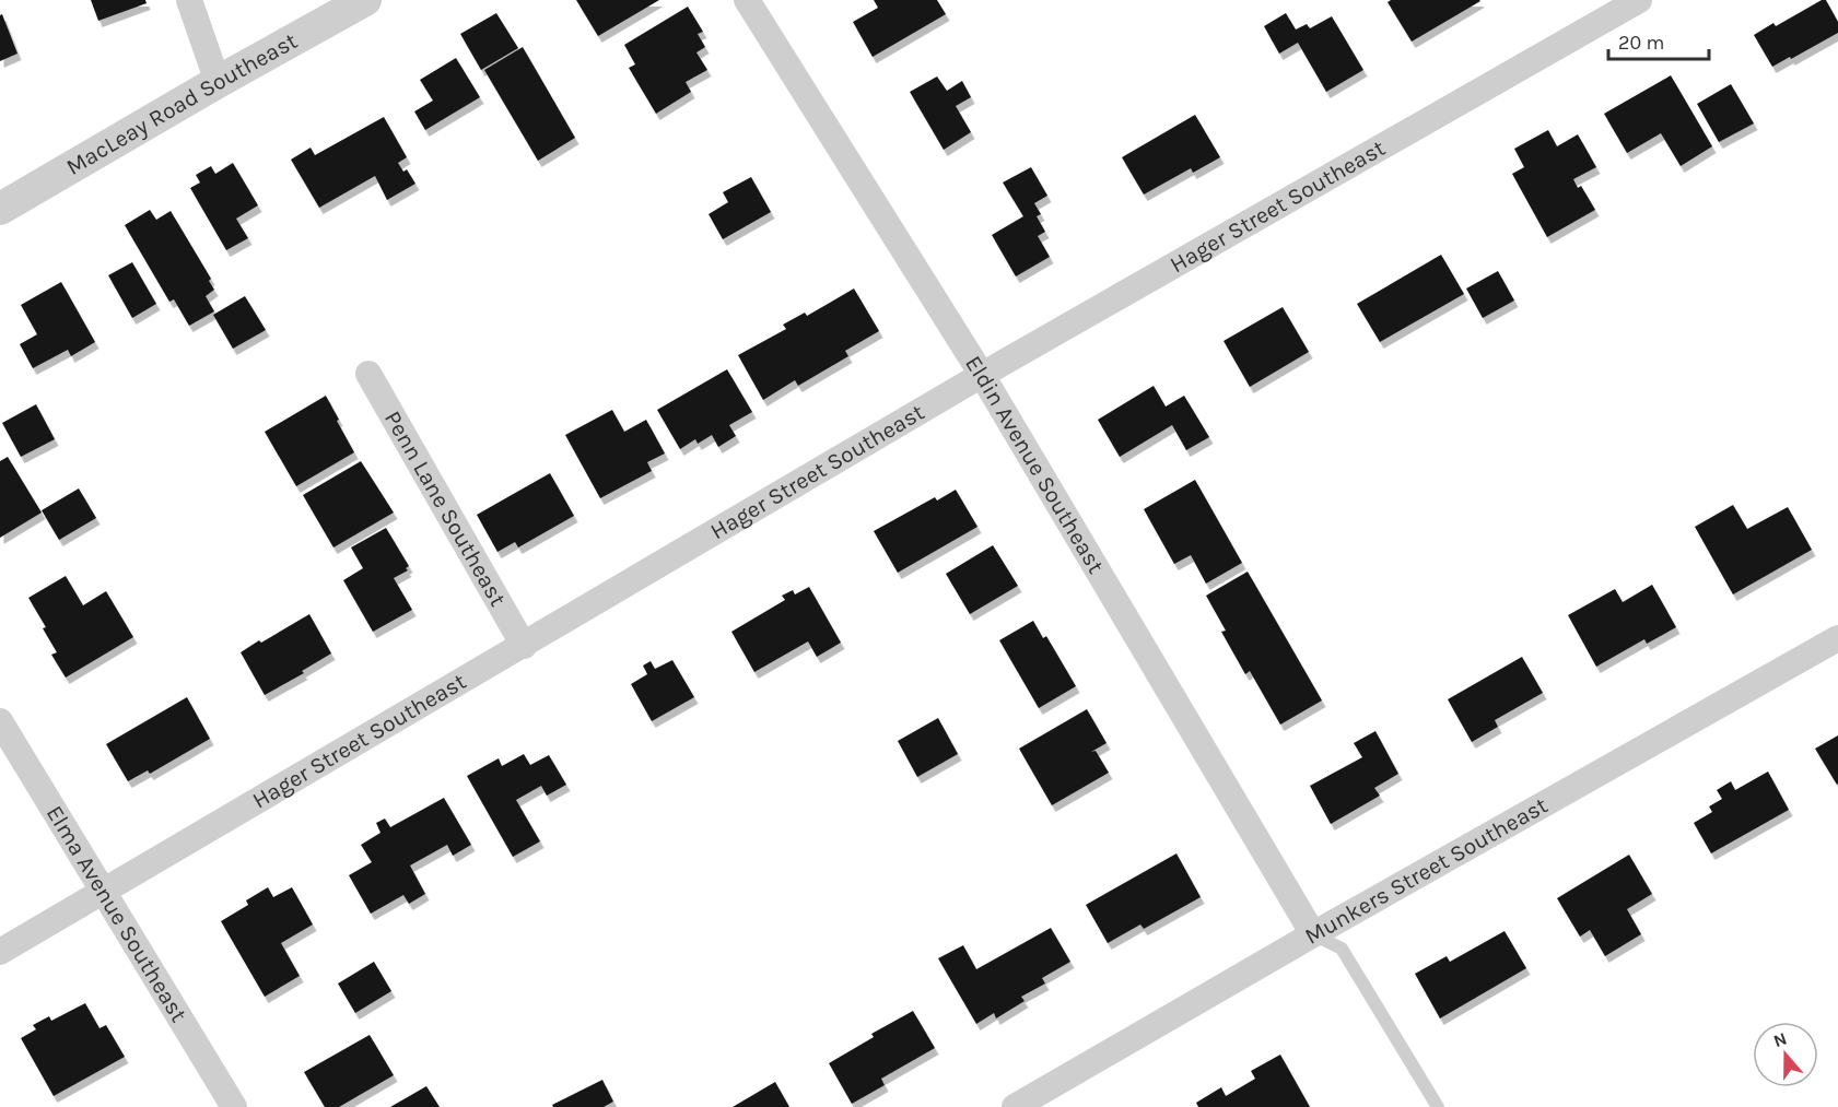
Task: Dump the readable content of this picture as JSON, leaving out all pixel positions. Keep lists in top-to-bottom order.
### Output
{
  "streets": {
    "street": [
      "MacLeay Road Southeast",
      "Hager Street Southeast",
      "Eldin Avenue Southeast",
      "Penn Lane Southeast",
      "Munkers Street Southeast",
      "Elma Avenue Southeast"
    ]
  },
  "crossings": [
    ["Hager Street Southeast", "Eldin Avenue Southeast"],
    ["Hager Street Southeast", "Penn Lane Southeast"],
    ["Hager Street Southeast", "Elma Avenue Southeast"],
    ["Eldin Avenue Southeast", "Munkers Street Southeast"]
  ],
  "scale_bar": "20 m",
  "north": "top"
}
